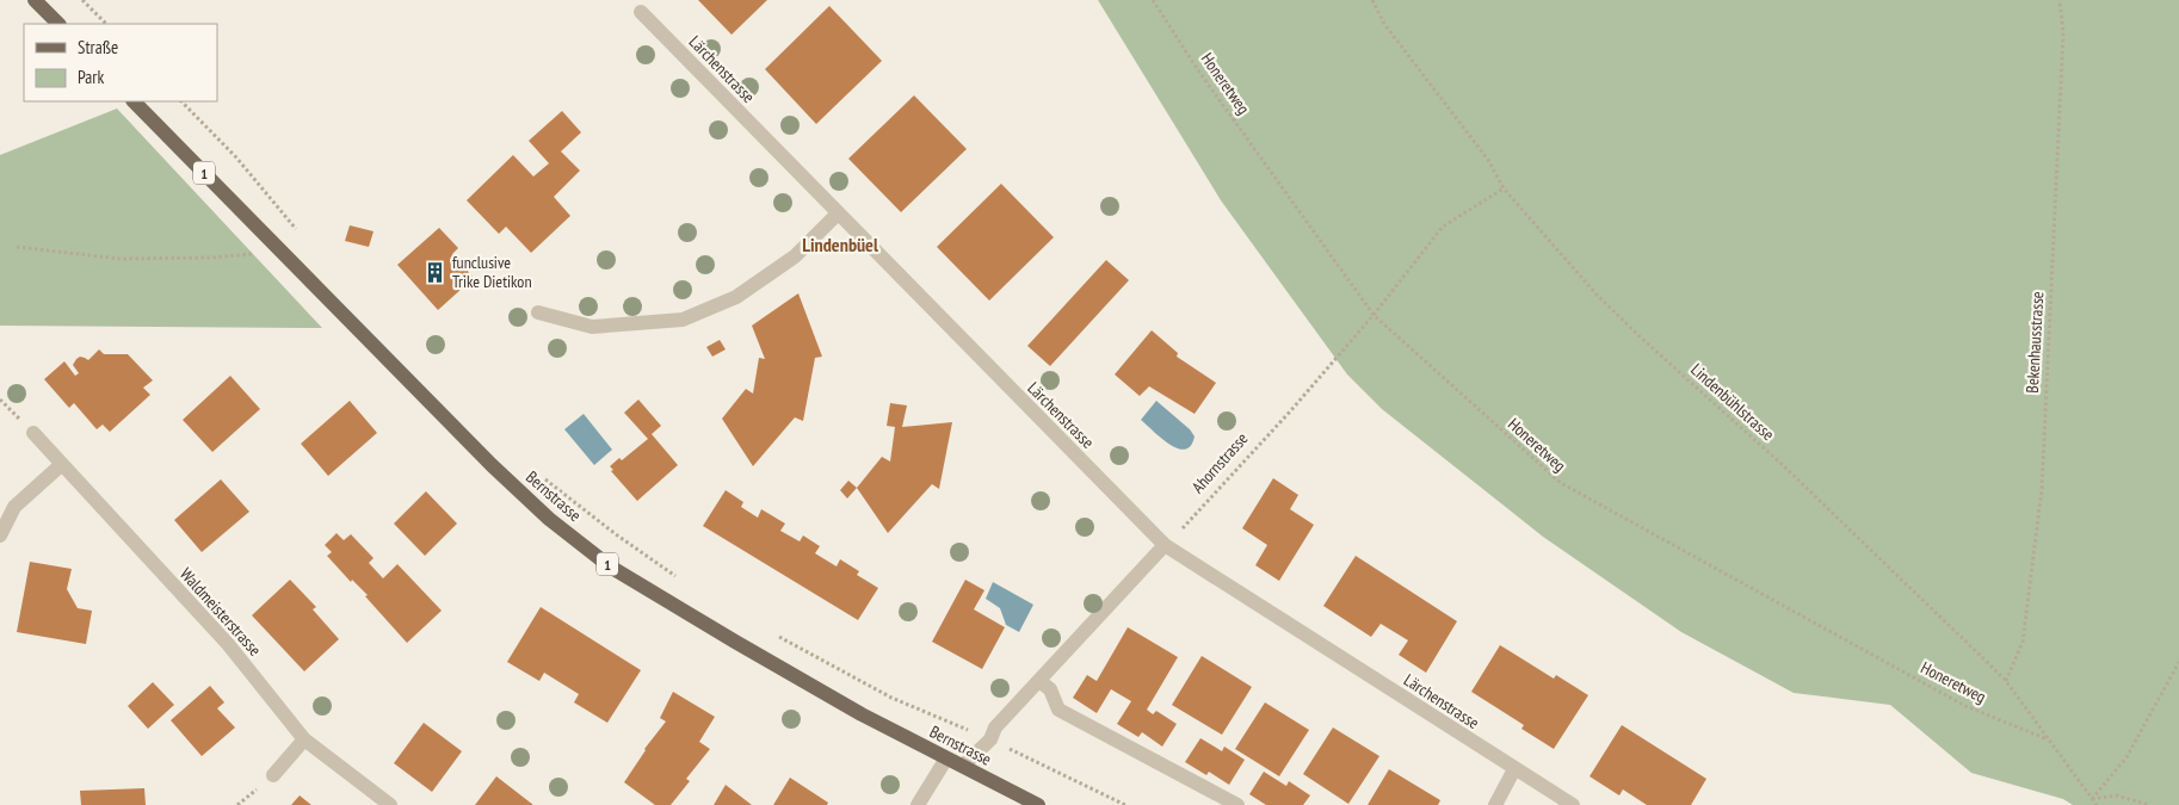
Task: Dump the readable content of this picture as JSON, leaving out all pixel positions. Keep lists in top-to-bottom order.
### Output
{
  "streets": {
    "main road": ["1", "Bernstrasse"],
    "street": ["Lärchenstrasse", "Waldmeisterstrasse"],
    "path": [
      "Honeretweg",
      "Bekenhausstrasse",
      "Lindenbühlstrasse",
      "Ahornstrasse"
    ]
  },
  "crossings": [
    ["Lärchenstrasse", "Ahornstrasse"],
    ["Honeretweg", "Lindenbühlstrasse"],
    ["Honeretweg", "Ahornstrasse"],
    ["Bekenhausstrasse", "Lindenbühlstrasse"],
    ["Lindenbühlstrasse", "Ahornstrasse"]
  ],
  "districts": ["Lindenbüel"],
  "places": {
    "building": ["funclusive Trike Dietikon"]
  },
  "legend": ["Straße", "Park"]
}
